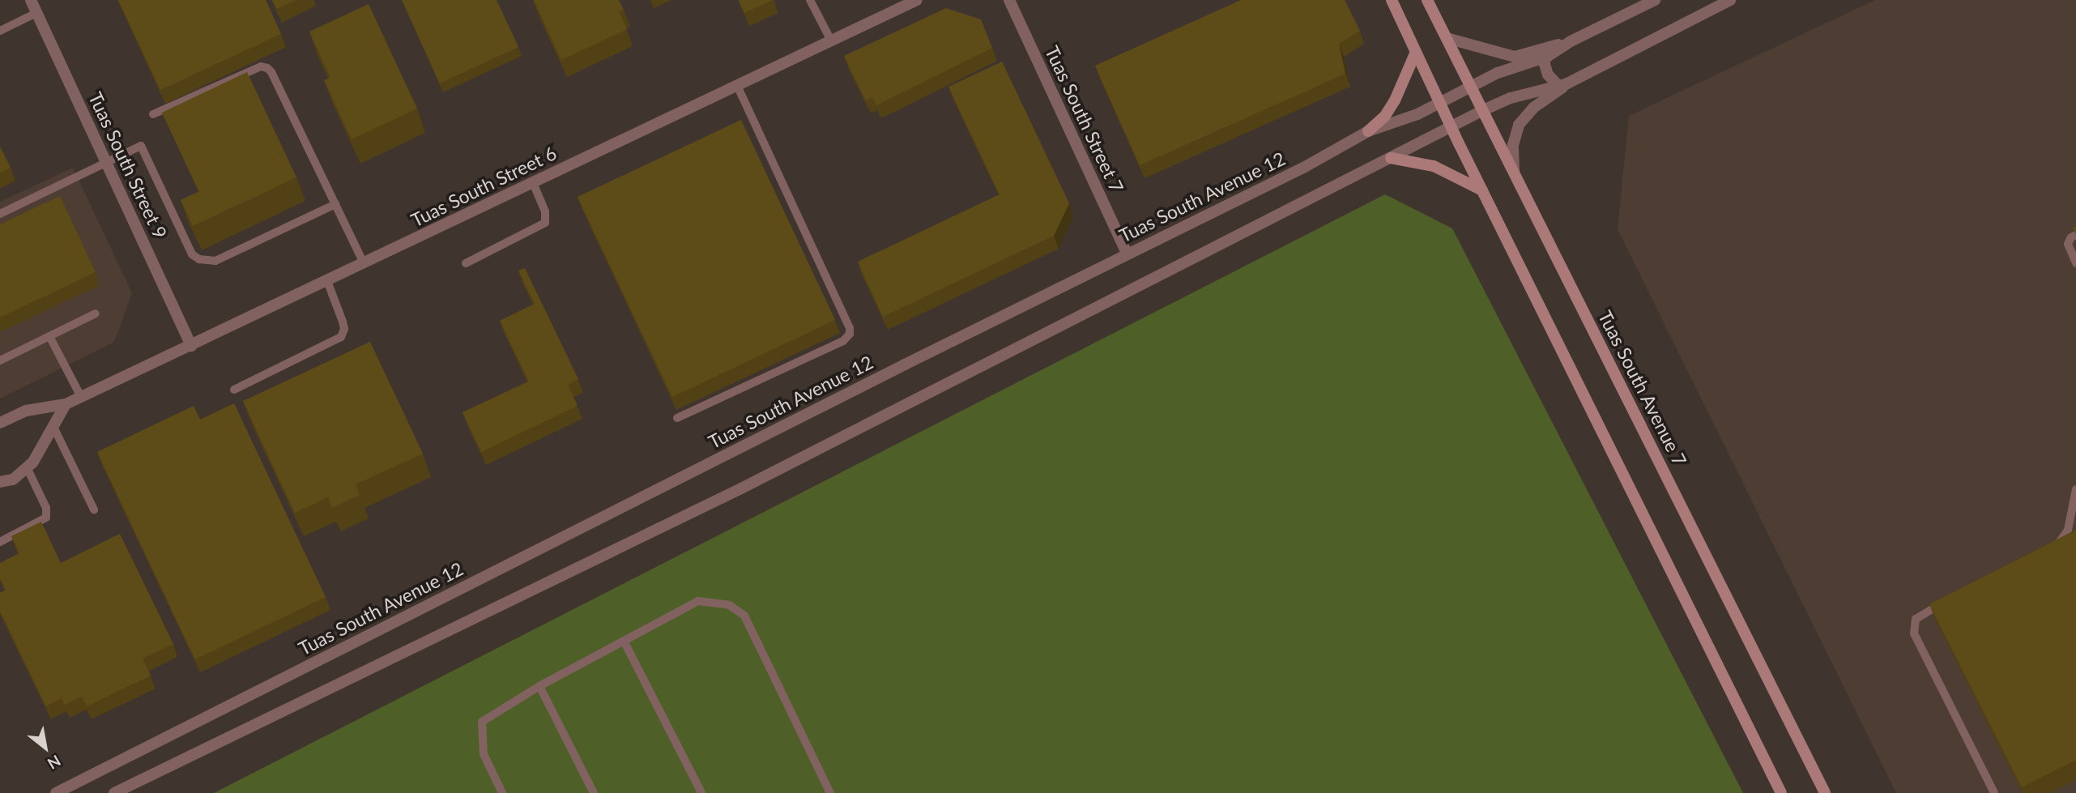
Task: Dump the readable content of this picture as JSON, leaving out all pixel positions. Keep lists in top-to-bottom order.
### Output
{
  "streets": {
    "street": [
      "Tuas South Street 7",
      "Tuas South Street 9",
      "Tuas South Street 6",
      "Tuas South Avenue 12",
      "Tuas South Avenue 7"
    ]
  },
  "crossings": [
    ["Tuas South Street 7", "Tuas South Avenue 12"],
    ["Tuas South Street 9", "Tuas South Street 6"],
    ["Tuas South Avenue 12", "Tuas South Avenue 7"]
  ],
  "north": "bottom right"
}
